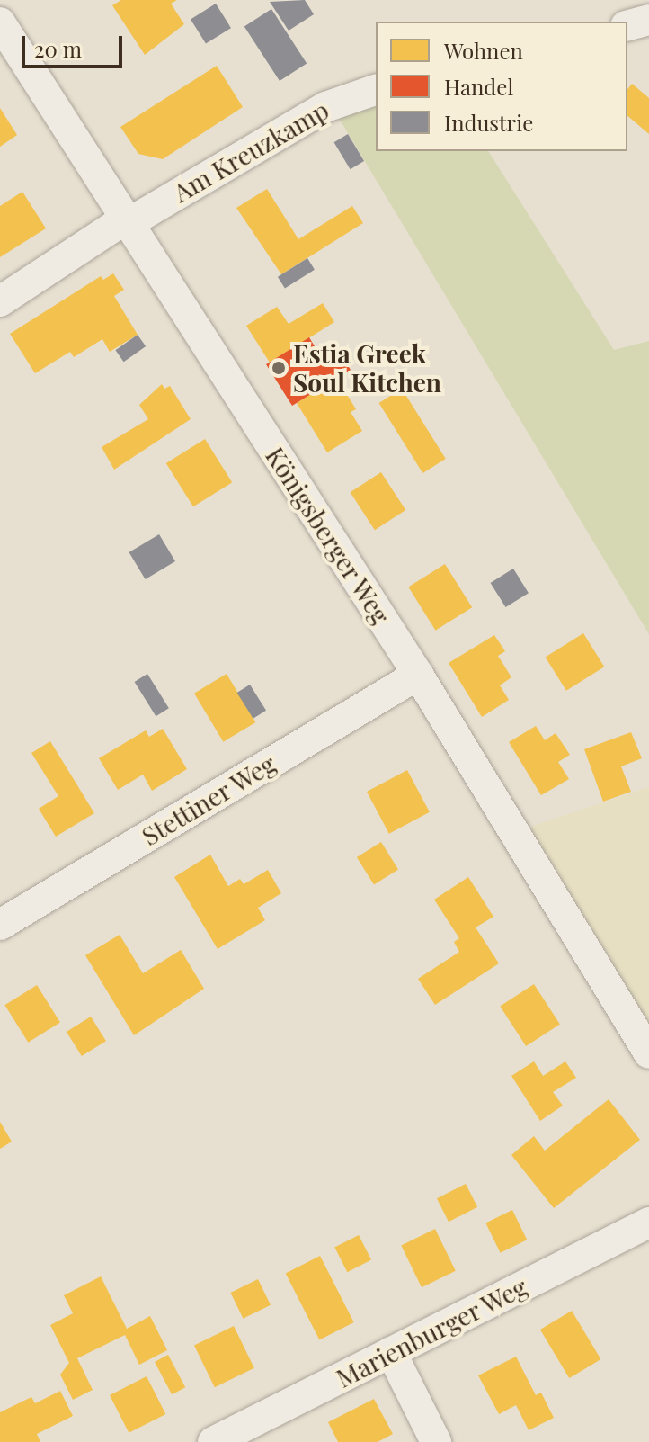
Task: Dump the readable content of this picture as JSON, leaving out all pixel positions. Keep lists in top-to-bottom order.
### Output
{
  "streets": {
    "street": [
      "Am Kreuzkamp",
      "Königsberger Weg",
      "Stettiner Weg",
      "Marienburger Weg"
    ]
  },
  "crossings": [
    ["Am Kreuzkamp", "Königsberger Weg"],
    ["Königsberger Weg", "Stettiner Weg"]
  ],
  "places": ["Estia Greek Soul Kitchen"],
  "legend": ["Wohnen", "Handel", "Industrie"],
  "scale_bar": "20 m"
}
